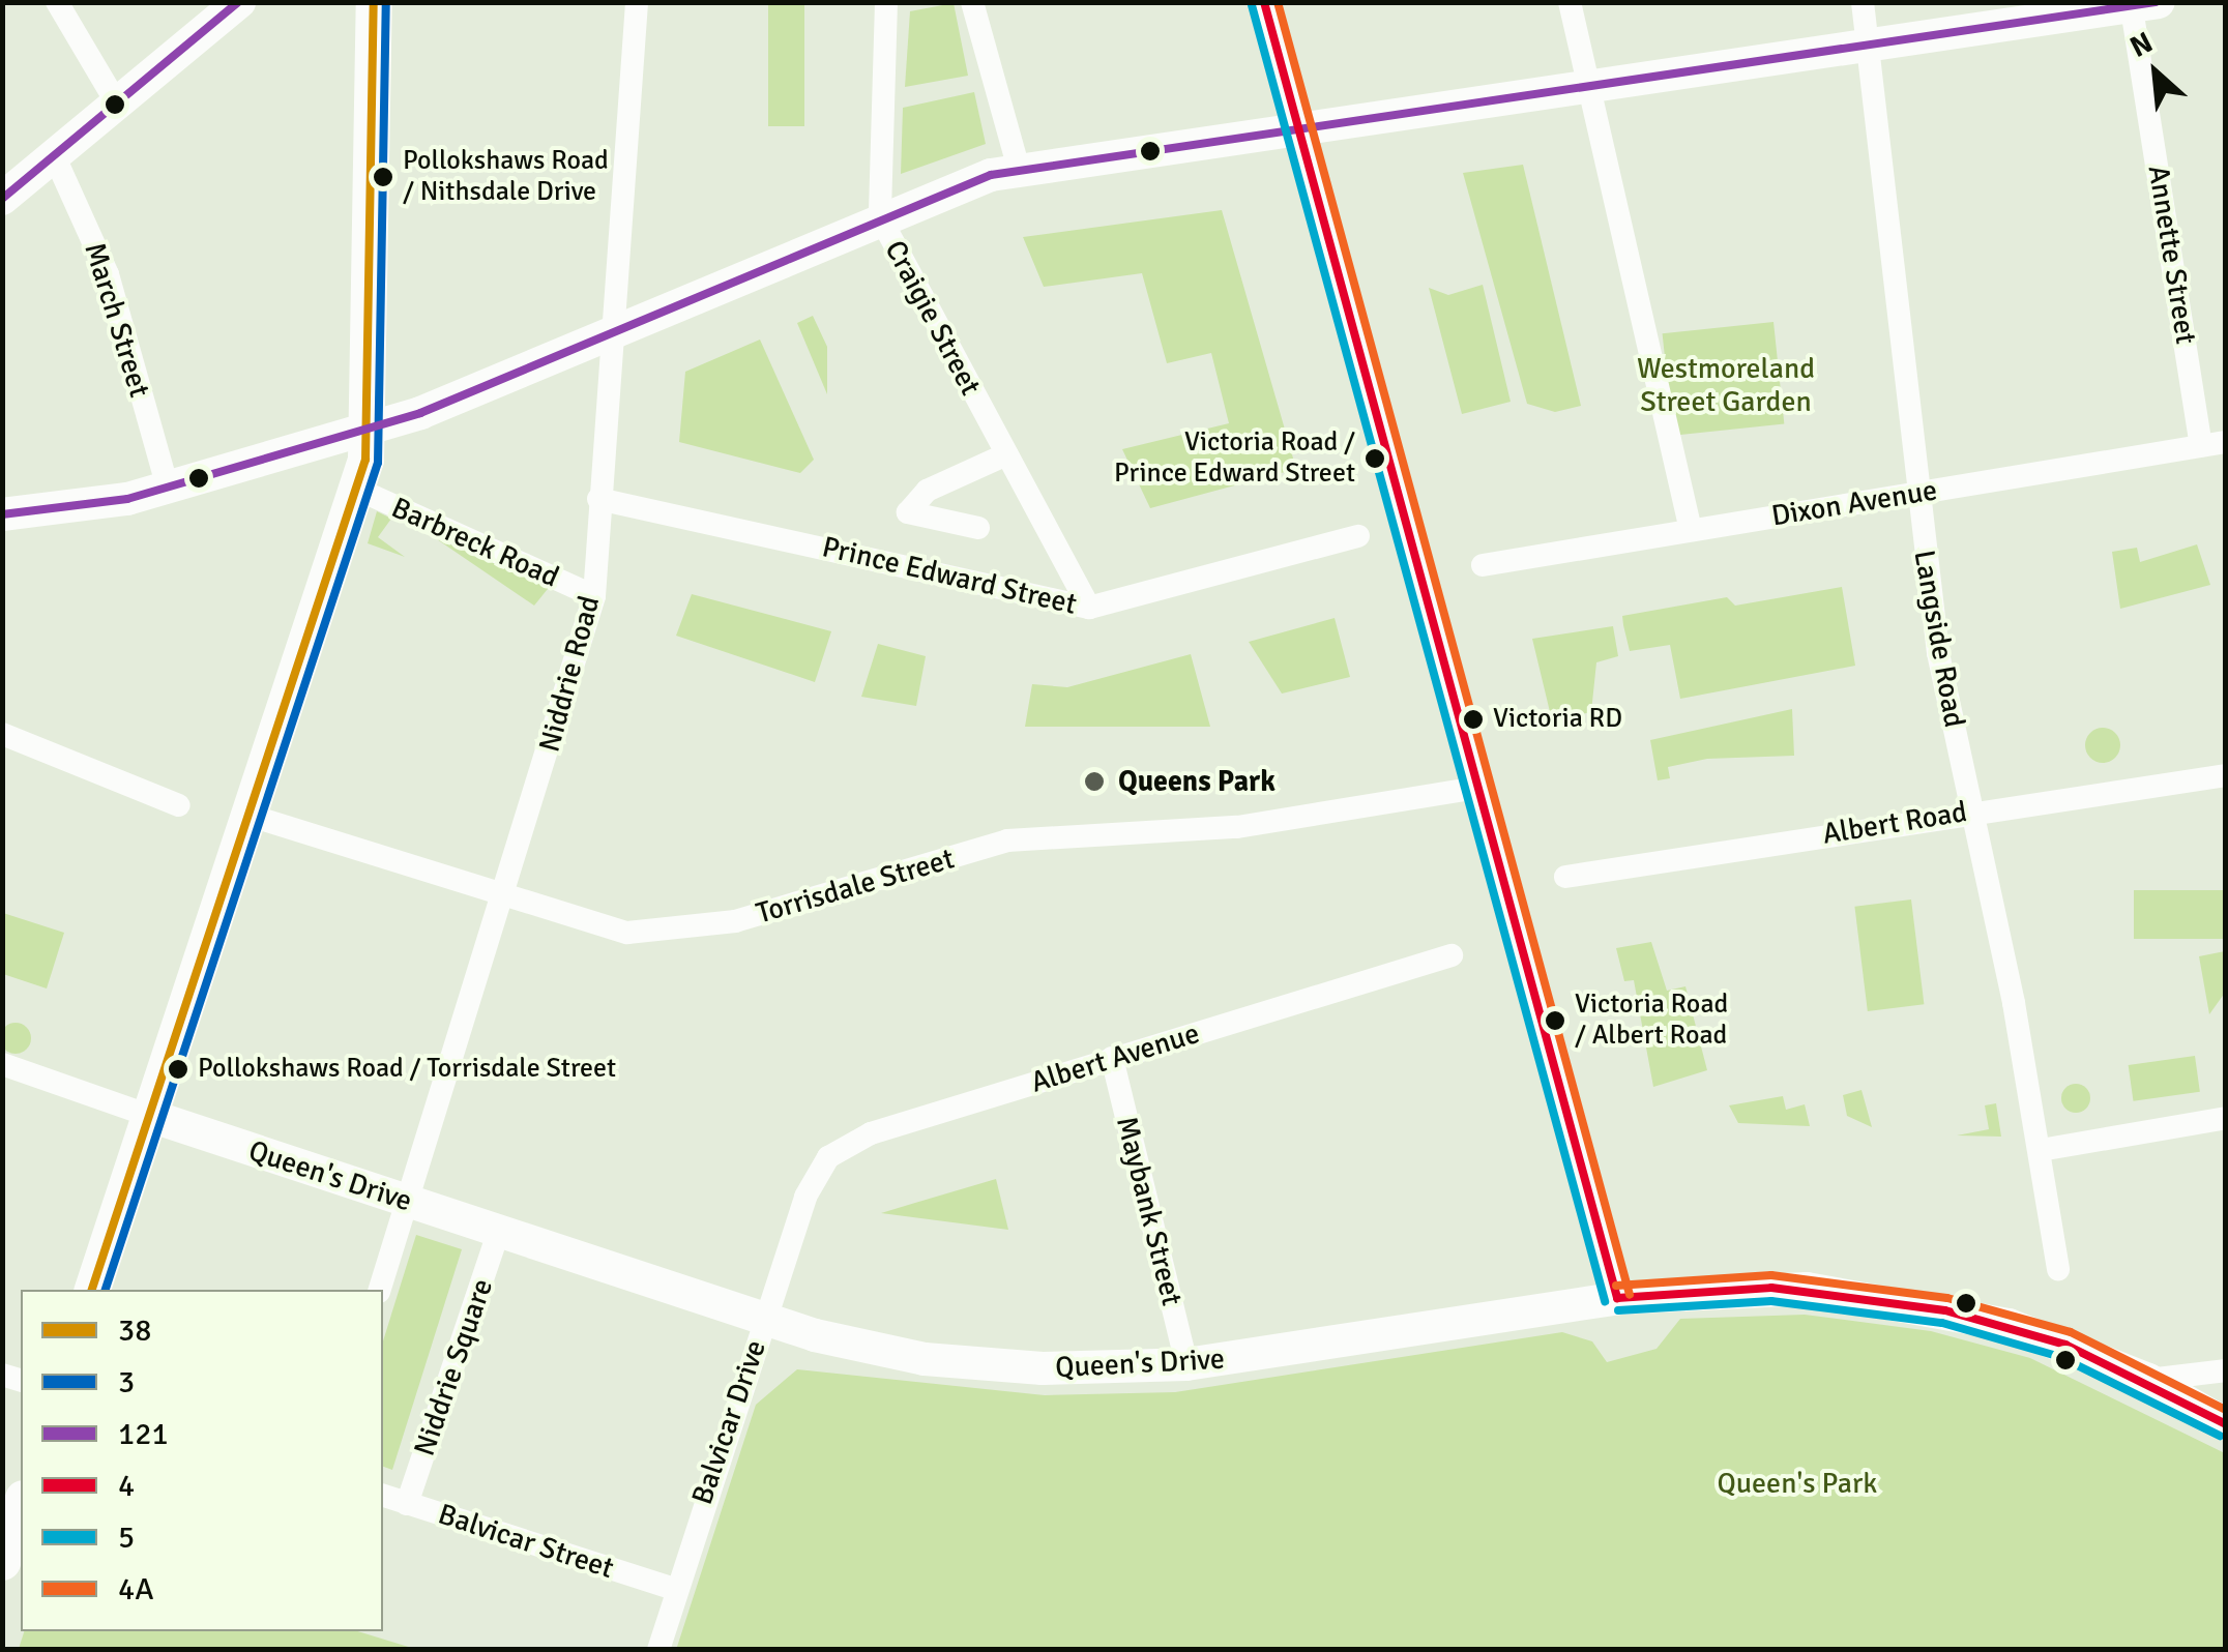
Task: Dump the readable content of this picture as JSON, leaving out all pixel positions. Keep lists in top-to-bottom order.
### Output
{
  "streets": {
    "street": [
      "Annette Street",
      "Craigie Street",
      "March Street",
      "Dixon Avenue",
      "Barbreck Road",
      "Prince Edward Street",
      "Langside Road",
      "Niddrie Road",
      "Albert Road",
      "Torrisdale Street",
      "Albert Avenue",
      "Queen's Drive",
      "Maybank Street",
      "Niddrie Square",
      "Balvicar Drive",
      "Balvicar Street"
    ]
  },
  "crossings": [
    ["Annette Street", "Dixon Avenue"],
    ["Craigie Street", "Prince Edward Street"],
    ["Dixon Avenue", "Langside Road"],
    ["Barbreck Road", "Niddrie Road"],
    ["Prince Edward Street", "Niddrie Road"],
    ["Langside Road", "Albert Road"],
    ["Niddrie Road", "Torrisdale Street"],
    ["Niddrie Road", "Queen's Drive"],
    ["Albert Avenue", "Maybank Street"],
    ["Albert Avenue", "Balvicar Drive"],
    ["Queen's Drive", "Maybank Street"],
    ["Queen's Drive", "Niddrie Square"],
    ["Queen's Drive", "Balvicar Drive"],
    ["Niddrie Square", "Balvicar Street"],
    ["Balvicar Drive", "Balvicar Street"]
  ],
  "parks": ["Westmoreland Street Garden", "Queen's Park"],
  "places": [
    "Pollokshaws Road / Nithsdale Drive",
    "Victoria Road / Prince Edward Street",
    "Victoria RD",
    "Queens Park",
    "Victoria Road / Albert Road",
    "Pollokshaws Road / Torrisdale Street"
  ],
  "lines": [
    "transit line 38",
    "transit line 3",
    "transit line 121",
    "transit line 4",
    "transit line 4A",
    "transit line 5"
  ],
  "legend": [
    "38",
    "3",
    "121",
    "4",
    "5",
    "4A"
  ],
  "north": "top left"
}
